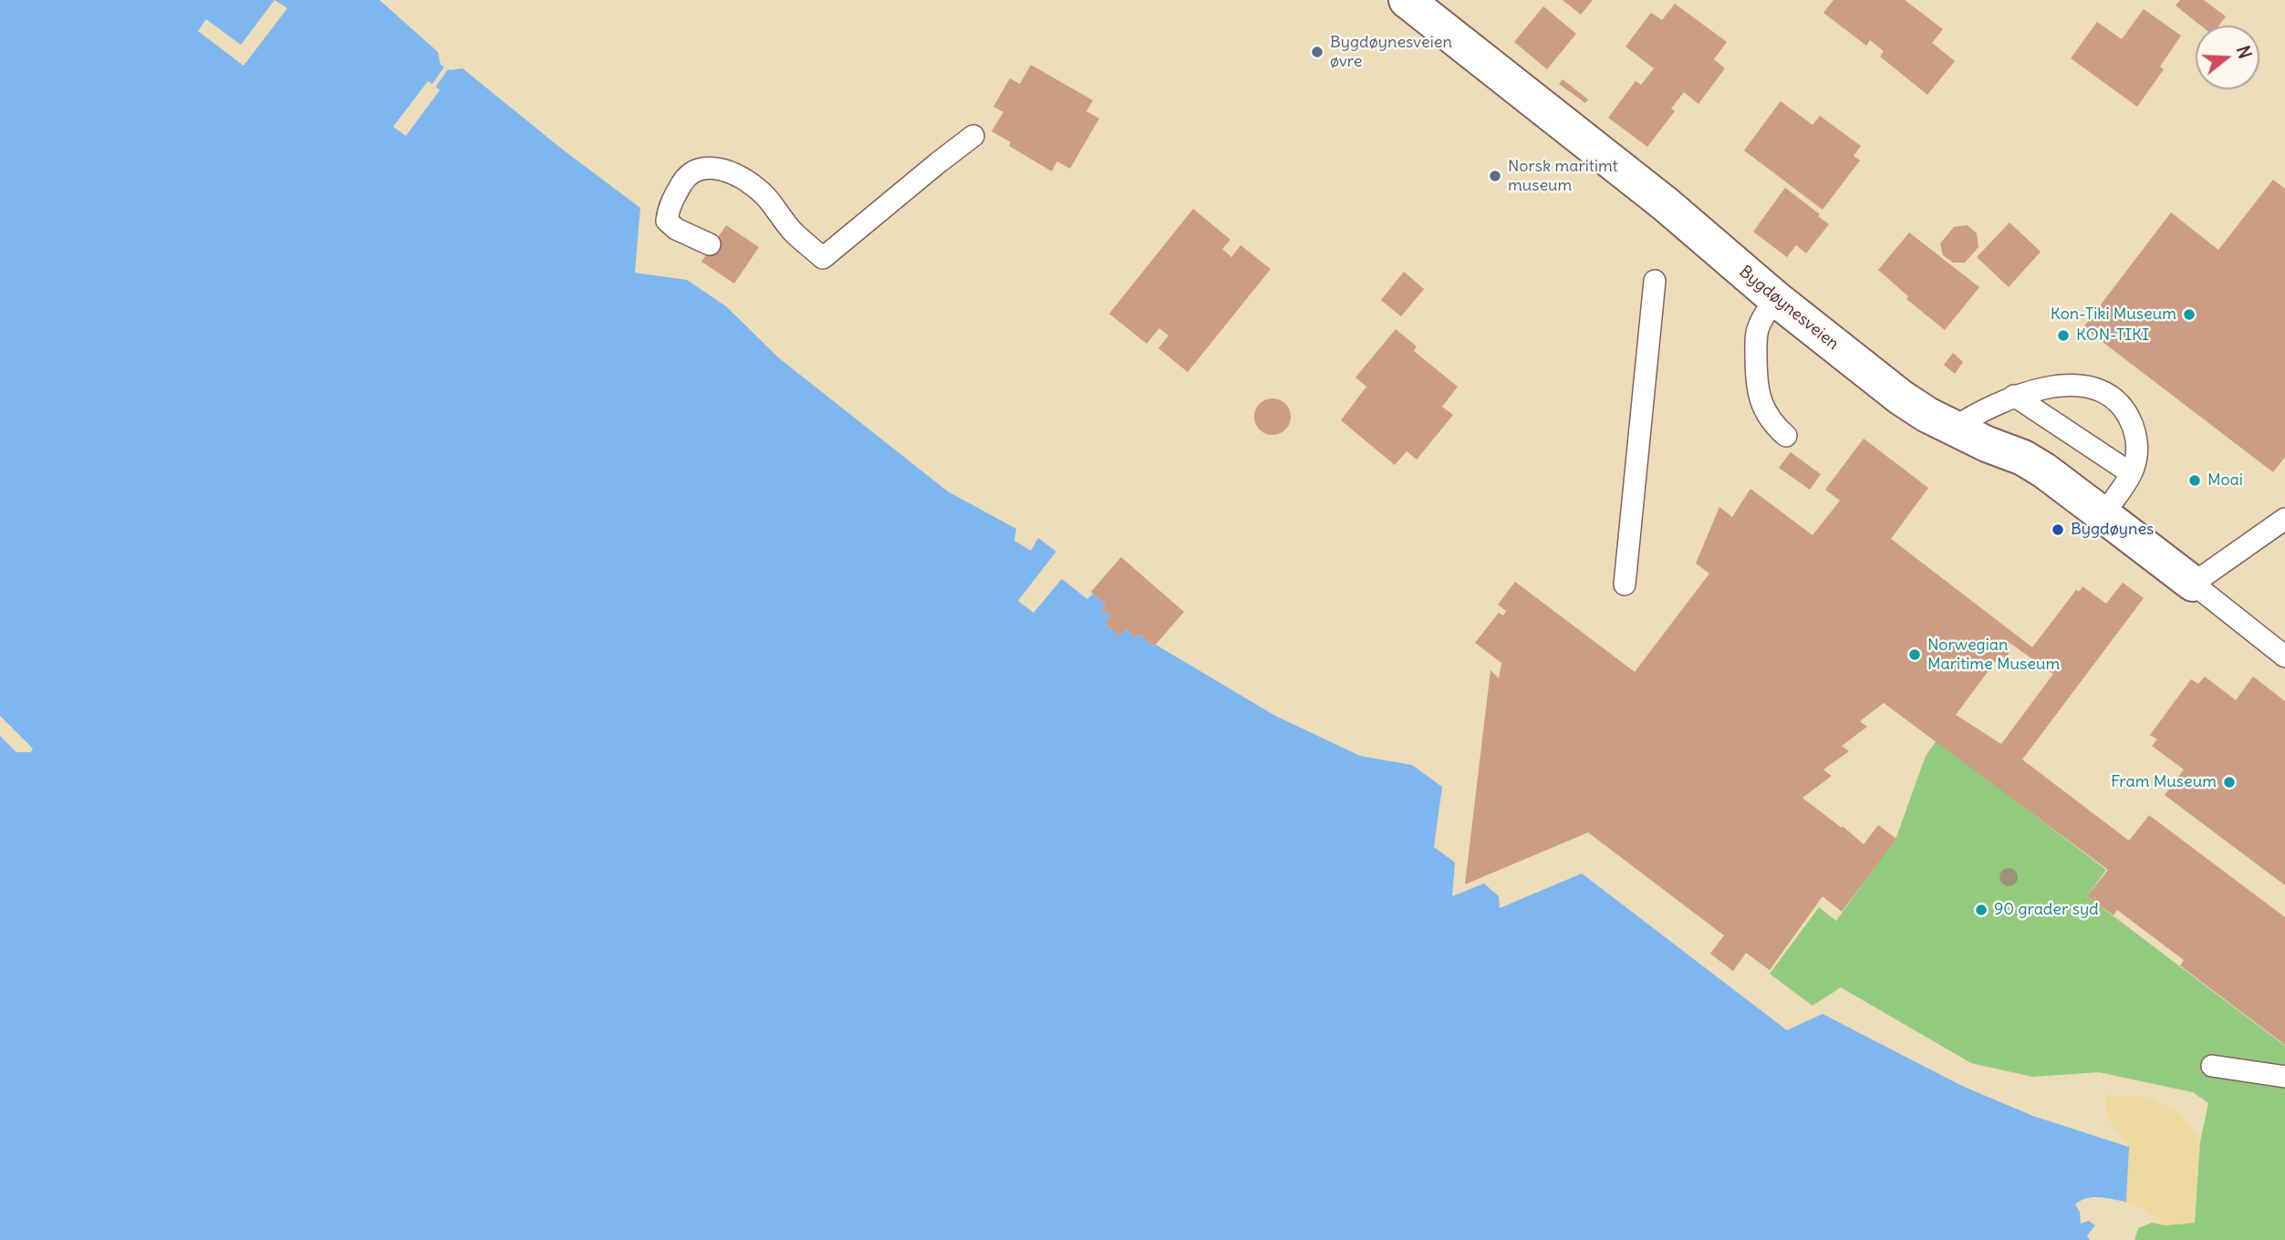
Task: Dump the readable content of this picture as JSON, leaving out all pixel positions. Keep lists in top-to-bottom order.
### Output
{
  "streets": {
    "street": ["Bygdøynesveien"]
  },
  "places": [
    "Bygdøynesveien øvre",
    "Norsk maritimt museum",
    "Kon-Tiki Museum",
    "KON-TIKI",
    "Moai",
    "Bygdøynes",
    "Norwegian Maritime Museum",
    "Fram Museum",
    "90 grader syd"
  ],
  "north": "right"
}
